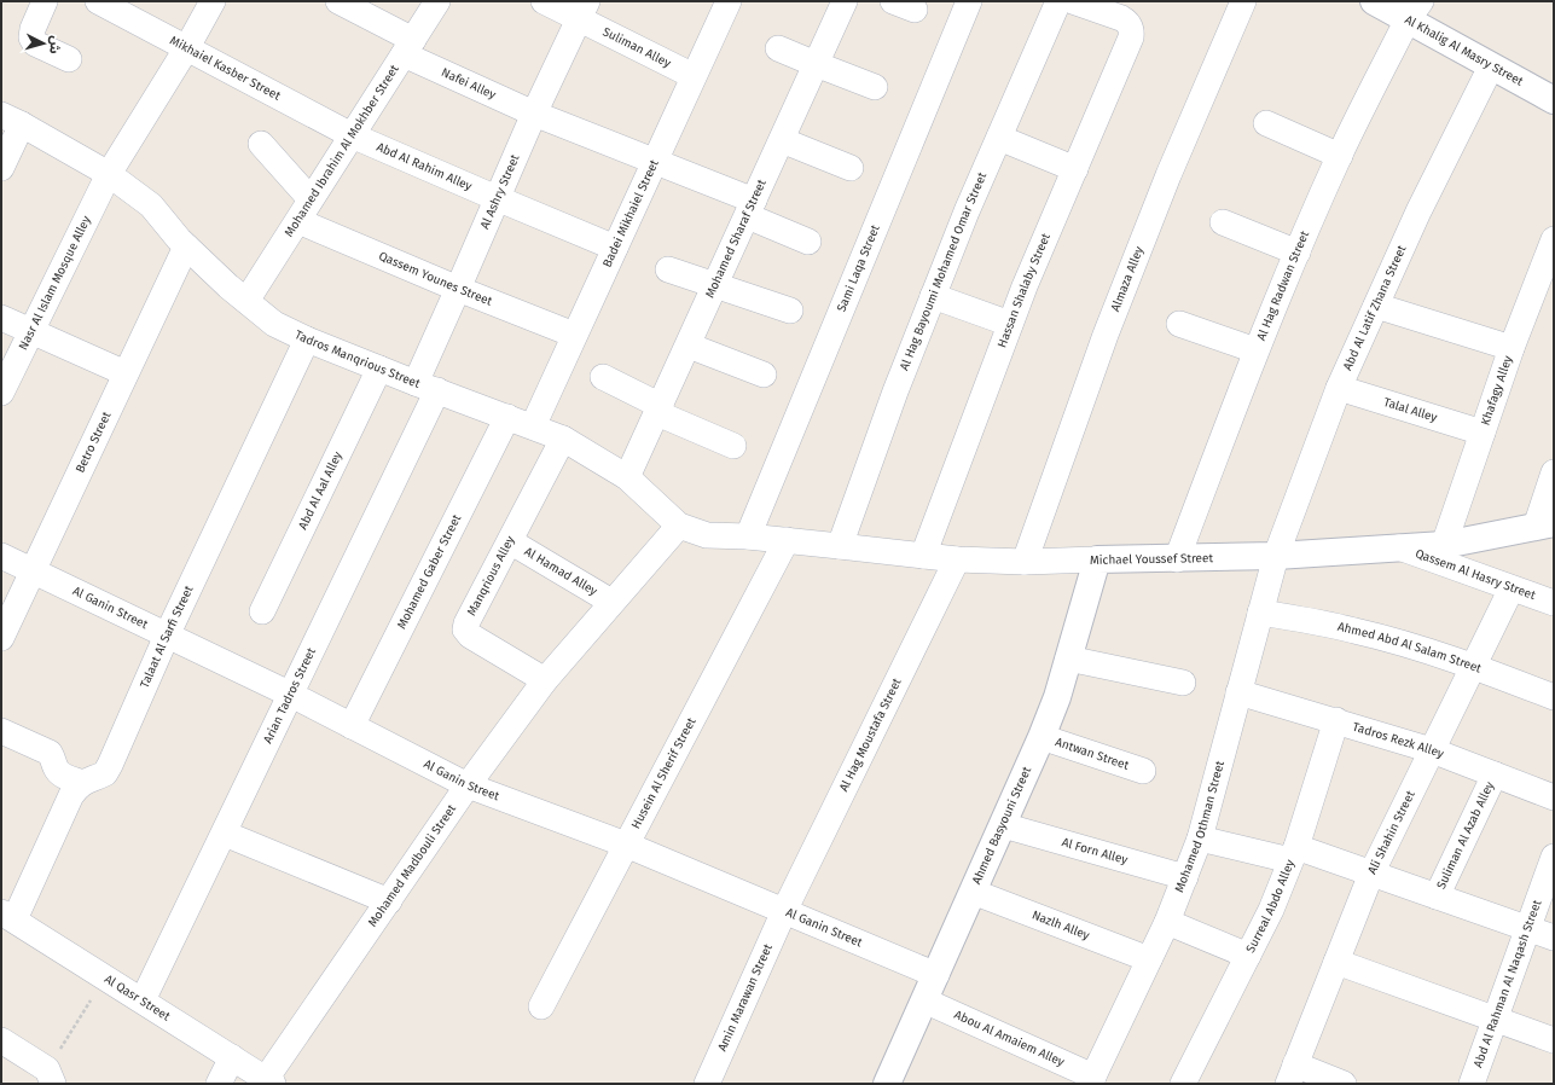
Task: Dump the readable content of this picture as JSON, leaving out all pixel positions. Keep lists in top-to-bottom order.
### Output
{
  "streets": {
    "street": [
      "Suliman Alley",
      "Al Khalig Al Masry Street",
      "Mikhaiel Kasber Street",
      "Nafei Alley",
      "Mohamed Ibrahim Al Mokhber Street",
      "Abd Al Rahim Alley",
      "Al Ashry Street",
      "Badei Mikhaiel Street",
      "Mohamed Sharaf Street",
      "Sami Laqa Street",
      "Al Hag Bayoumi Mohamed Omar Street",
      "Qassem Younes Street",
      "Almaza Alley",
      "Nasr Al Islam Mosque Alley",
      "Al Hag Radwan Street",
      "Hassan Shalaby Street",
      "Abd Al Latif Zhana Street",
      "Tadros Manqrious Street",
      "Khafagy Alley",
      "Talal Alley",
      "Betro Street",
      "Abd Al Aal Alley",
      "Michael Youssef Street",
      "Mohamed Gaber Street",
      "Al Hamad Alley",
      "Manqrious Alley",
      "Qassem Al Hasry Street",
      "Al Ganin Street",
      "Talaat Al Sarfi Street",
      "Ahmed Abd Al Salam Street",
      "Arian Tadros Street",
      "Al Hag Moustafa Street",
      "Tadros Rezk Alley",
      "Antwan Street",
      "Husein Al Sherif Street",
      "Ahmed Basyouni Street",
      "Mohamed Othman Street",
      "Ali Shahin Street",
      "Suliman Al Azab Alley",
      "Al Forn Alley",
      "Mohamed Madbouli Street",
      "Surreal Abdo Alley",
      "Nazlh Alley",
      "Abd Al Rahman Al Naqash Street",
      "Al Qasr Street",
      "Amin Marawan Street",
      "Abou Al Amaiem Alley"
    ]
  },
  "crossings": [
    ["Suliman Alley", "Al Ashry Street"],
    ["Suliman Alley", "Badei Mikhaiel Street"],
    ["Al Khalig Al Masry Street", "Al Hag Radwan Street"],
    ["Al Khalig Al Masry Street", "Abd Al Latif Zhana Street"],
    ["Mikhaiel Kasber Street", "Mohamed Ibrahim Al Mokhber Street"],
    ["Mikhaiel Kasber Street", "Abd Al Rahim Alley"],
    ["Mikhaiel Kasber Street", "Nasr Al Islam Mosque Alley"],
    ["Nafei Alley", "Mohamed Ibrahim Al Mokhber Street"],
    ["Nafei Alley", "Al Ashry Street"],
    ["Nafei Alley", "Badei Mikhaiel Street"],
    ["Nafei Alley", "Mohamed Sharaf Street"],
    ["Mohamed Ibrahim Al Mokhber Street", "Abd Al Rahim Alley"],
    ["Mohamed Ibrahim Al Mokhber Street", "Qassem Younes Street"],
    ["Mohamed Ibrahim Al Mokhber Street", "Tadros Manqrious Street"],
    ["Abd Al Rahim Alley", "Al Ashry Street"],
    ["Abd Al Rahim Alley", "Badei Mikhaiel Street"],
    ["Al Ashry Street", "Qassem Younes Street"],
    ["Al Ashry Street", "Tadros Manqrious Street"],
    ["Al Ashry Street", "Arian Tadros Street"],
    ["Badei Mikhaiel Street", "Qassem Younes Street"],
    ["Badei Mikhaiel Street", "Tadros Manqrious Street"],
    ["Mohamed Sharaf Street", "Tadros Manqrious Street"],
    ["Sami Laqa Street", "Tadros Manqrious Street"],
    ["Sami Laqa Street", "Michael Youssef Street"],
    ["Al Hag Bayoumi Mohamed Omar Street", "Michael Youssef Street"],
    ["Almaza Alley", "Michael Youssef Street"],
    ["Nasr Al Islam Mosque Alley", "Tadros Manqrious Street"],
    ["Al Hag Radwan Street", "Michael Youssef Street"],
    ["Hassan Shalaby Street", "Michael Youssef Street"],
    ["Abd Al Latif Zhana Street", "Talal Alley"],
    ["Abd Al Latif Zhana Street", "Michael Youssef Street"],
    ["Abd Al Latif Zhana Street", "Mohamed Othman Street"],
    ["Tadros Manqrious Street", "Betro Street"],
    ["Tadros Manqrious Street", "Abd Al Aal Alley"],
    ["Tadros Manqrious Street", "Michael Youssef Street"],
    ["Tadros Manqrious Street", "Mohamed Gaber Street"],
    ["Tadros Manqrious Street", "Manqrious Alley"],
    ["Tadros Manqrious Street", "Talaat Al Sarfi Street"],
    ["Tadros Manqrious Street", "Arian Tadros Street"],
    ["Tadros Manqrious Street", "Mohamed Madbouli Street"],
    ["Khafagy Alley", "Talal Alley"],
    ["Khafagy Alley", "Michael Youssef Street"],
    ["Betro Street", "Al Ganin Street"],
    ["Michael Youssef Street", "Qassem Al Hasry Street"],
    ["Michael Youssef Street", "Al Hag Moustafa Street"],
    ["Michael Youssef Street", "Husein Al Sherif Street"],
    ["Michael Youssef Street", "Ahmed Basyouni Street"],
    ["Michael Youssef Street", "Mohamed Othman Street"],
    ["Mohamed Gaber Street", "Al Ganin Street"],
    ["Al Hamad Alley", "Manqrious Alley"],
    ["Al Hamad Alley", "Mohamed Madbouli Street"],
    ["Manqrious Alley", "Mohamed Madbouli Street"],
    ["Qassem Al Hasry Street", "Ali Shahin Street"],
    ["Al Ganin Street", "Talaat Al Sarfi Street"],
    ["Al Ganin Street", "Arian Tadros Street"],
    ["Al Ganin Street", "Al Hag Moustafa Street"],
    ["Al Ganin Street", "Husein Al Sherif Street"],
    ["Al Ganin Street", "Ahmed Basyouni Street"],
    ["Al Ganin Street", "Mohamed Madbouli Street"],
    ["Al Ganin Street", "Amin Marawan Street"],
    ["Ahmed Abd Al Salam Street", "Mohamed Othman Street"],
    ["Ahmed Abd Al Salam Street", "Ali Shahin Street"],
    ["Arian Tadros Street", "Al Qasr Street"],
    ["Al Hag Moustafa Street", "Amin Marawan Street"],
    ["Tadros Rezk Alley", "Mohamed Othman Street"],
    ["Tadros Rezk Alley", "Ali Shahin Street"],
    ["Tadros Rezk Alley", "Suliman Al Azab Alley"],
    ["Tadros Rezk Alley", "Surreal Abdo Alley"],
    ["Antwan Street", "Ahmed Basyouni Street"],
    ["Ahmed Basyouni Street", "Al Forn Alley"],
    ["Ahmed Basyouni Street", "Nazlh Alley"],
    ["Ahmed Basyouni Street", "Abou Al Amaiem Alley"],
    ["Mohamed Othman Street", "Al Forn Alley"],
    ["Mohamed Othman Street", "Nazlh Alley"],
    ["Mohamed Othman Street", "Abou Al Amaiem Alley"],
    ["Mohamed Madbouli Street", "Al Qasr Street"]
  ],
  "north": "right"
}
